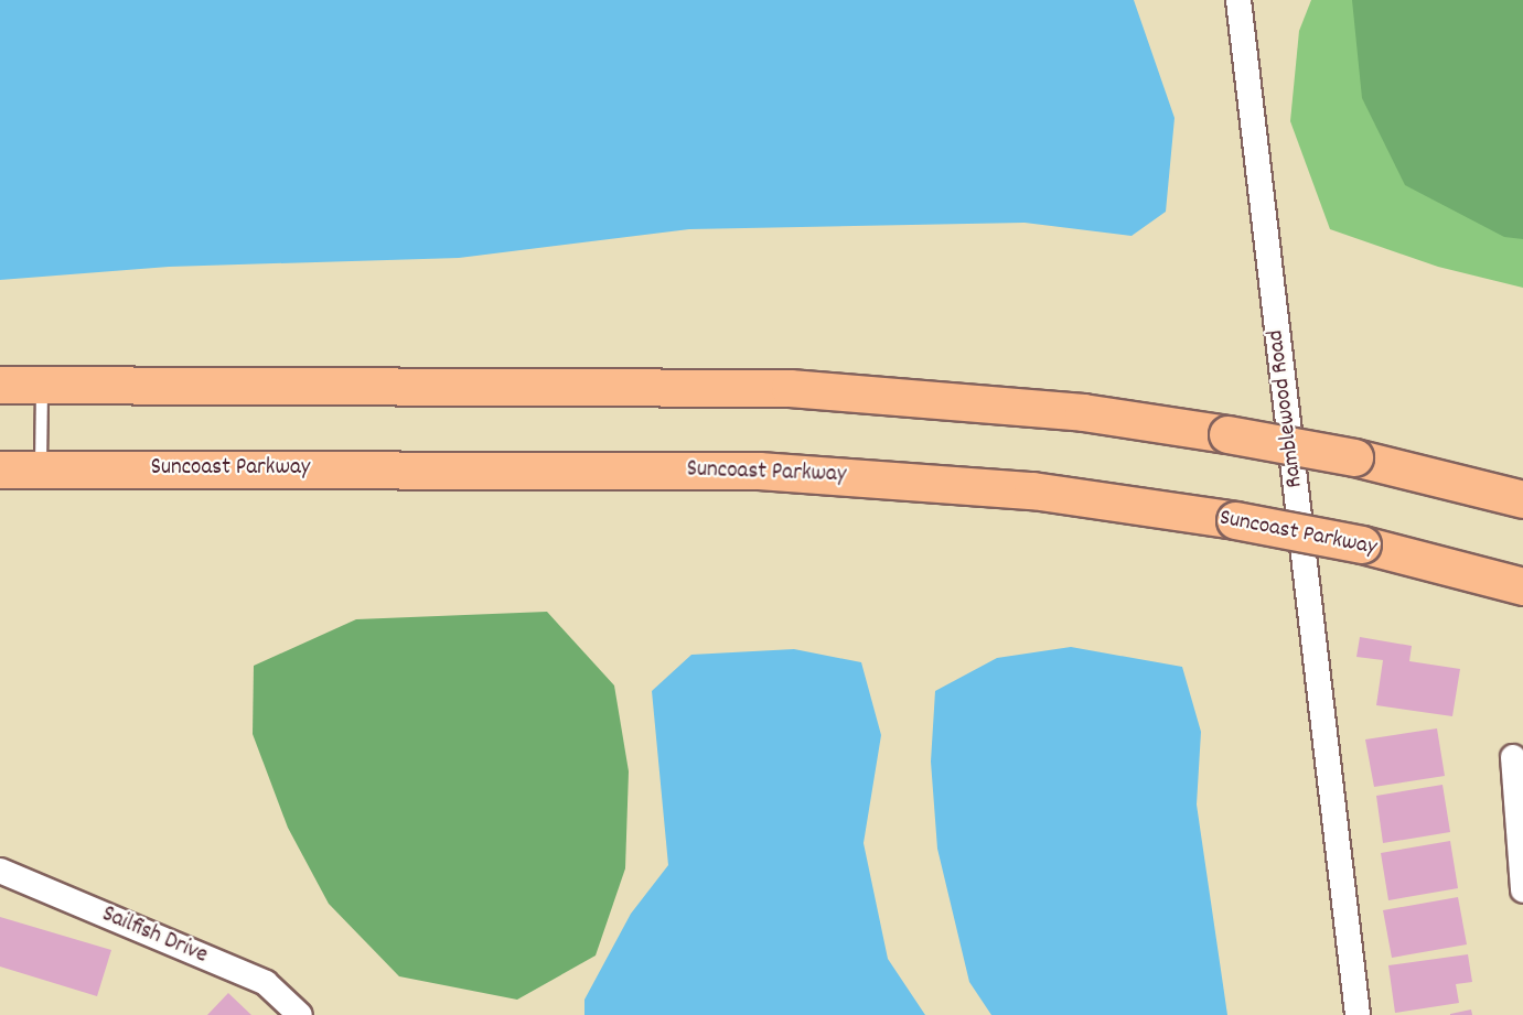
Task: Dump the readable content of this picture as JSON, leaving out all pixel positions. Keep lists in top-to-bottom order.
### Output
{
  "streets": {
    "highway": ["Suncoast Parkway"],
    "street": ["Ramblewood Road", "Sailfish Drive"]
  }
}
